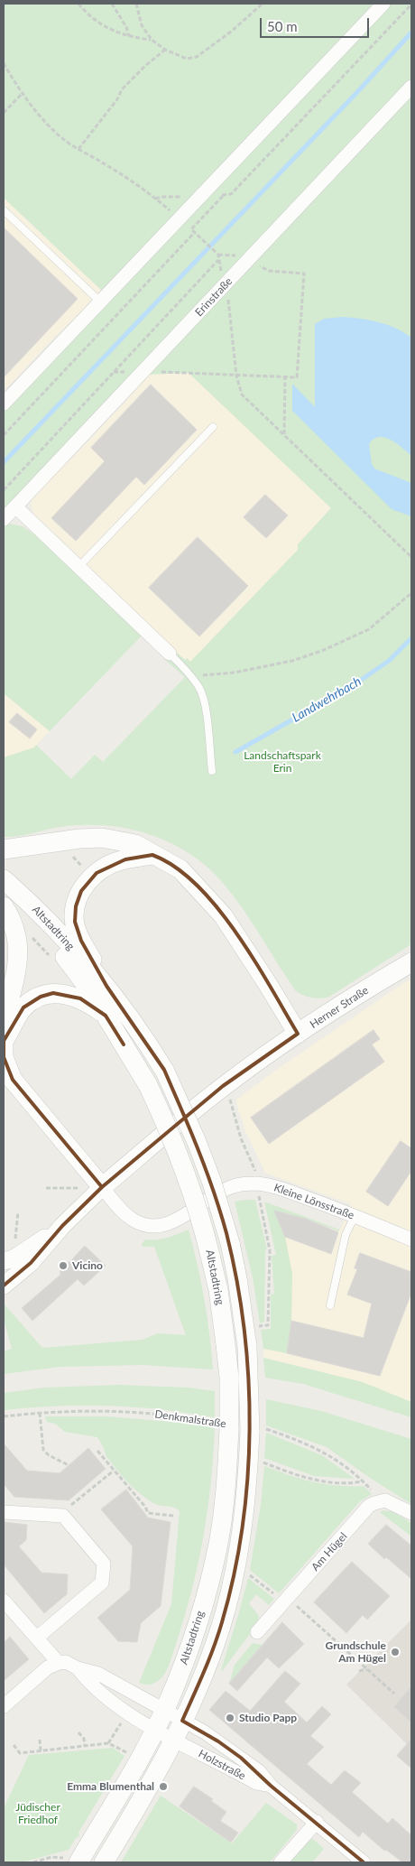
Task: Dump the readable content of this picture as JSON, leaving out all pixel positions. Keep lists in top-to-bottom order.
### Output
{
  "streets": {
    "main road": ["Altstadtring", "Herner Straße"],
    "street": [
      "Erinstraße",
      "Kleine Lönsstraße",
      "Am Hügel",
      "Holzstraße"
    ],
    "path": ["Denkmalstraße"]
  },
  "crossings": [
    ["Altstadtring", "Denkmalstraße"],
    ["Altstadtring", "Holzstraße"],
    ["Herner Straße", "Kleine Lönsstraße"]
  ],
  "water": ["Landwehrbach"],
  "parks": ["Landschaftspark Erin", "Jüdischer Friedhof"],
  "places": [
    "Vicino",
    "Grundschule Am Hügel",
    "Studio Papp",
    "Emma Blumenthal"
  ],
  "scale_bar": "50 m"
}
